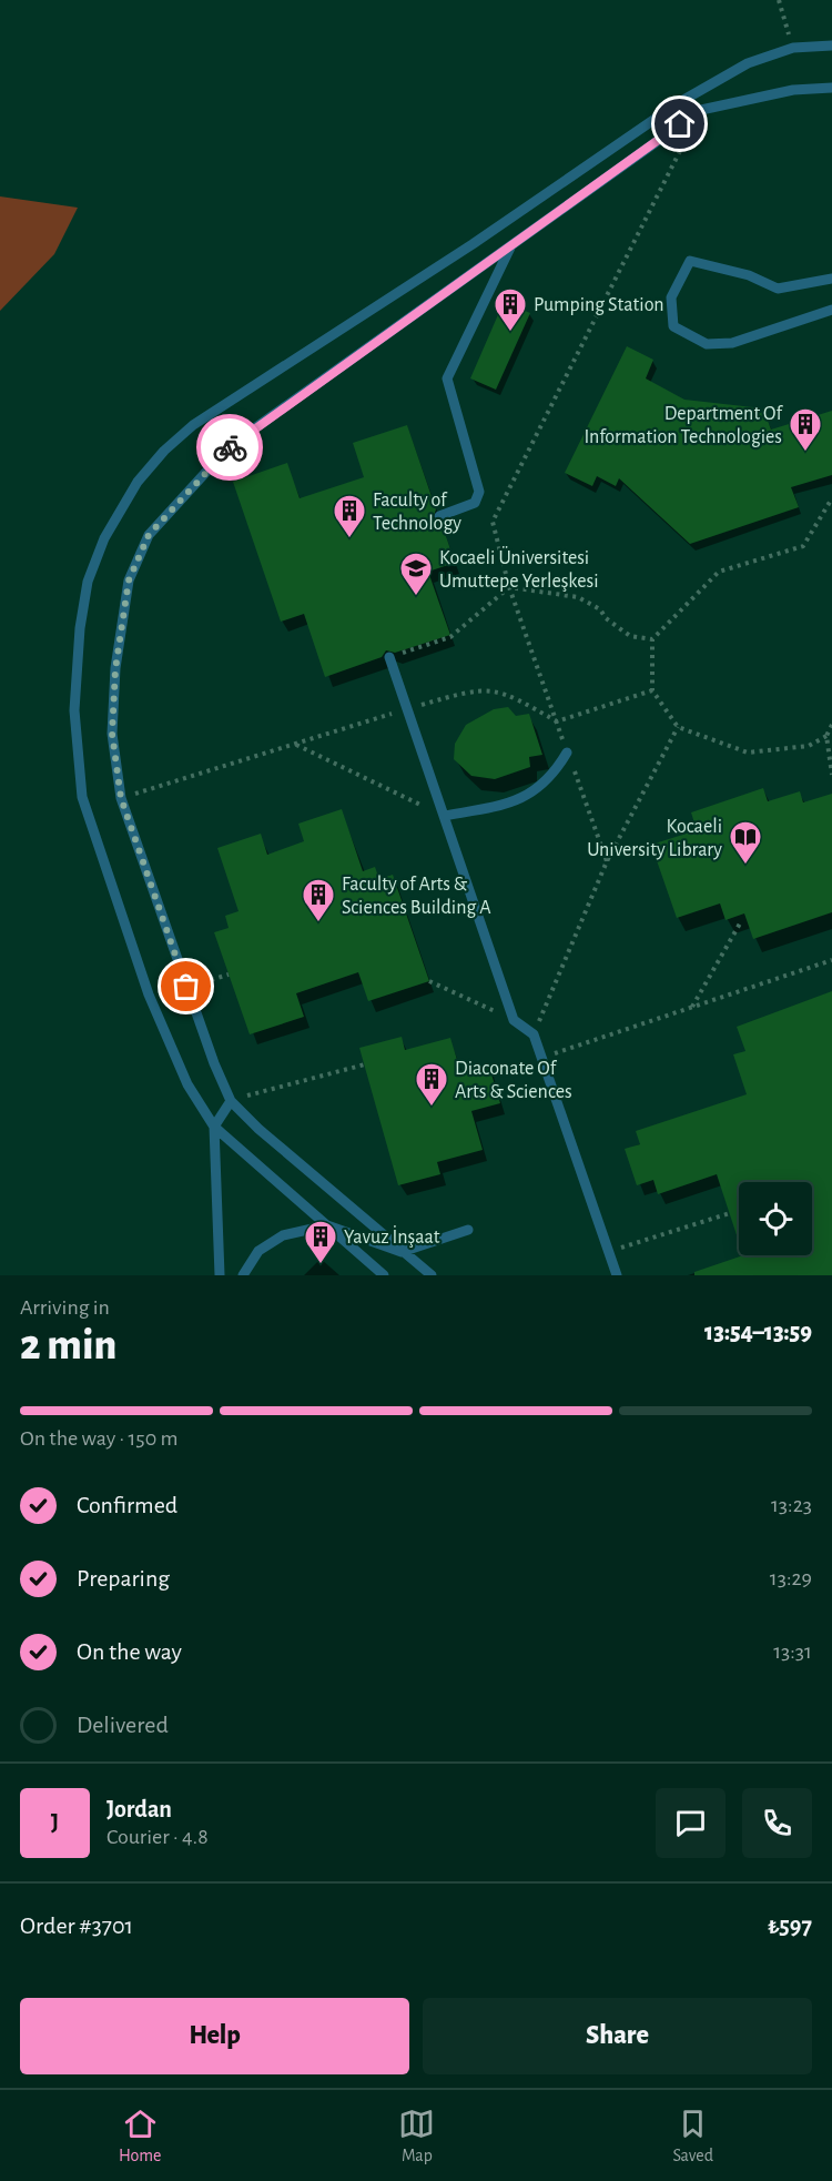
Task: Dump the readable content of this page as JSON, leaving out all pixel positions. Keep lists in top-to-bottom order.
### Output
{
  "places": {
    "building": [
      "Pumping Station",
      "Department Of Information Technologies",
      "Faculty of Technology",
      "Faculty of Arts & Sciences Building A",
      "Diaconate Of Arts & Sciences",
      "Yavuz İnşaat"
    ],
    "school or university": ["Kocaeli Üniversitesi Umuttepe Yerleşkesi"],
    "library": ["Kocaeli University Library"]
  },
  "page": {
    "heading": ["2 min", "Arriving in", "13:54–13:59"],
    "panel": [
      "Jordan",
      "Courier · 4.8",
      "Order #3701",
      "₺597"
    ],
    "bar": "On the way · 150 m",
    "list": [
      ["Confirmed", "13:23"],
      ["Preparing", "13:29"],
      ["On the way", "13:31"],
      "Delivered"
    ],
    "round": "J",
    "buttons": ["Help", "Share"],
    "tabs": ["Home", "Map", "Saved"]
  }
}
